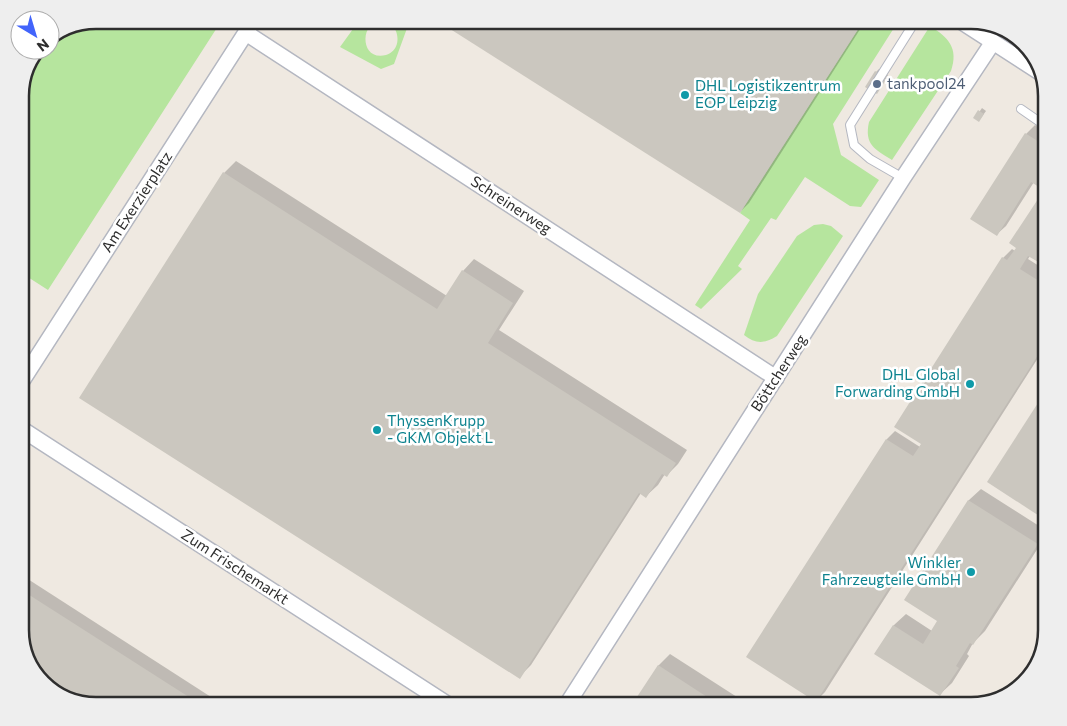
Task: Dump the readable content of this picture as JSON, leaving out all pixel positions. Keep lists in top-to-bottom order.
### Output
{
  "streets": {
    "street": [
      "Am Exerzierplatz",
      "Schreinerweg",
      "Böttcherweg",
      "Zum Frischemarkt"
    ]
  },
  "crossings": [
    ["Schreinerweg", "Böttcherweg"]
  ],
  "places": [
    "tankpool24",
    "DHL Logistikzentrum EOP Leipzig",
    "DHL Global Forwarding GmbH",
    "ThyssenKrupp - GKM Objekt L",
    "Winkler Fahrzeugteile GmbH"
  ],
  "north": "bottom right"
}
